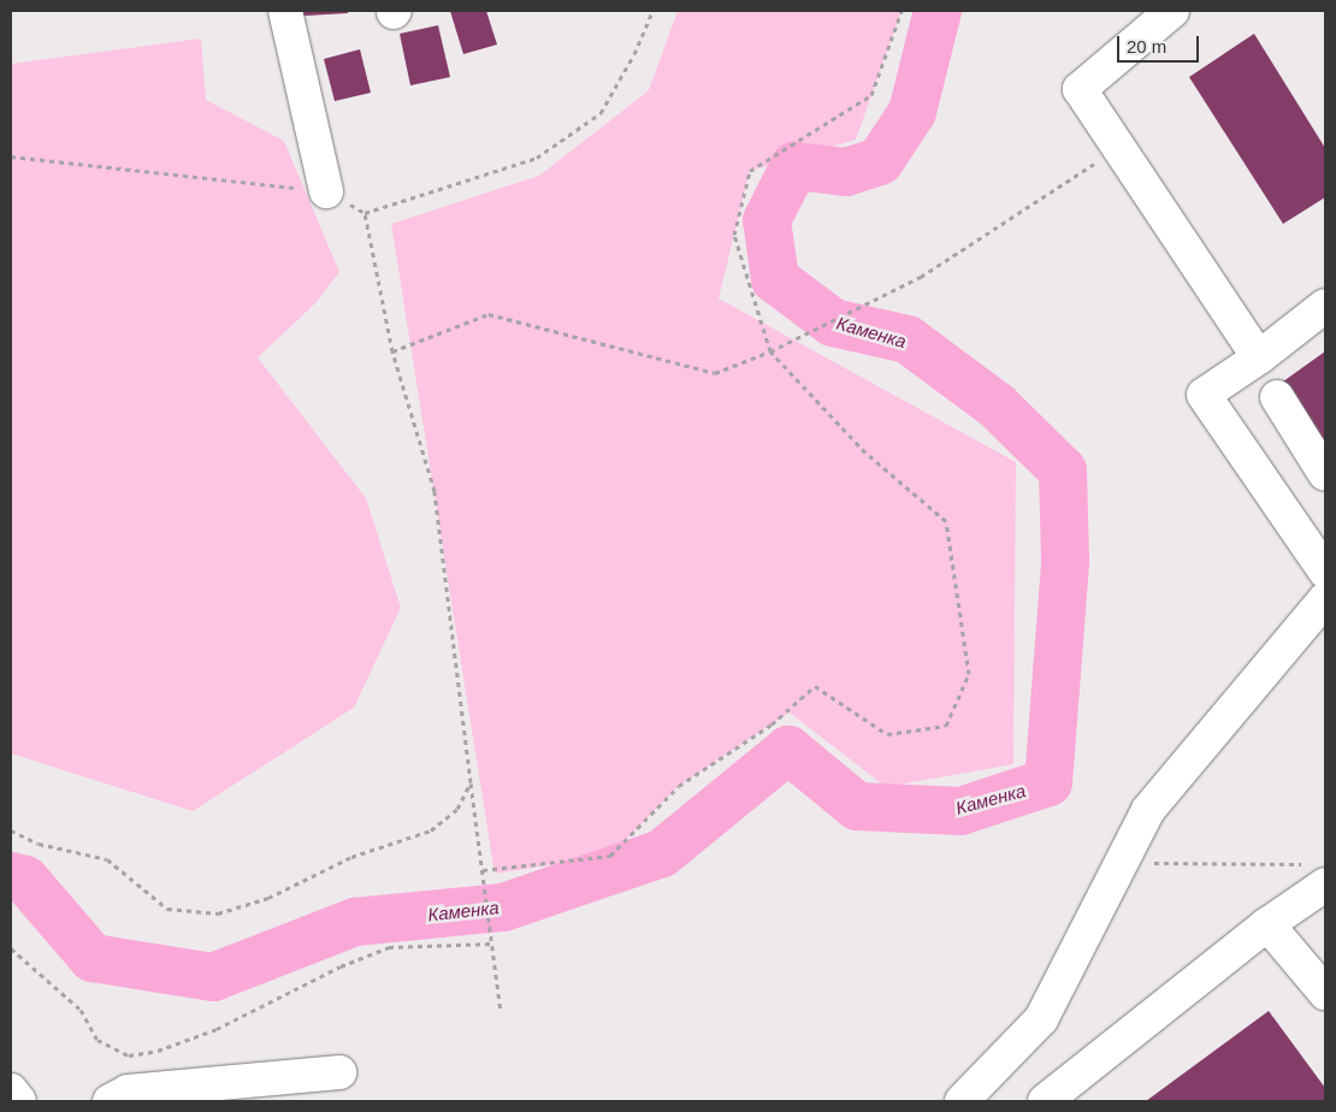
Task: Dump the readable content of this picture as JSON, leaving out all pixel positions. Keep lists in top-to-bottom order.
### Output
{
  "water": ["Каменка"],
  "scale_bar": "20 m"
}
